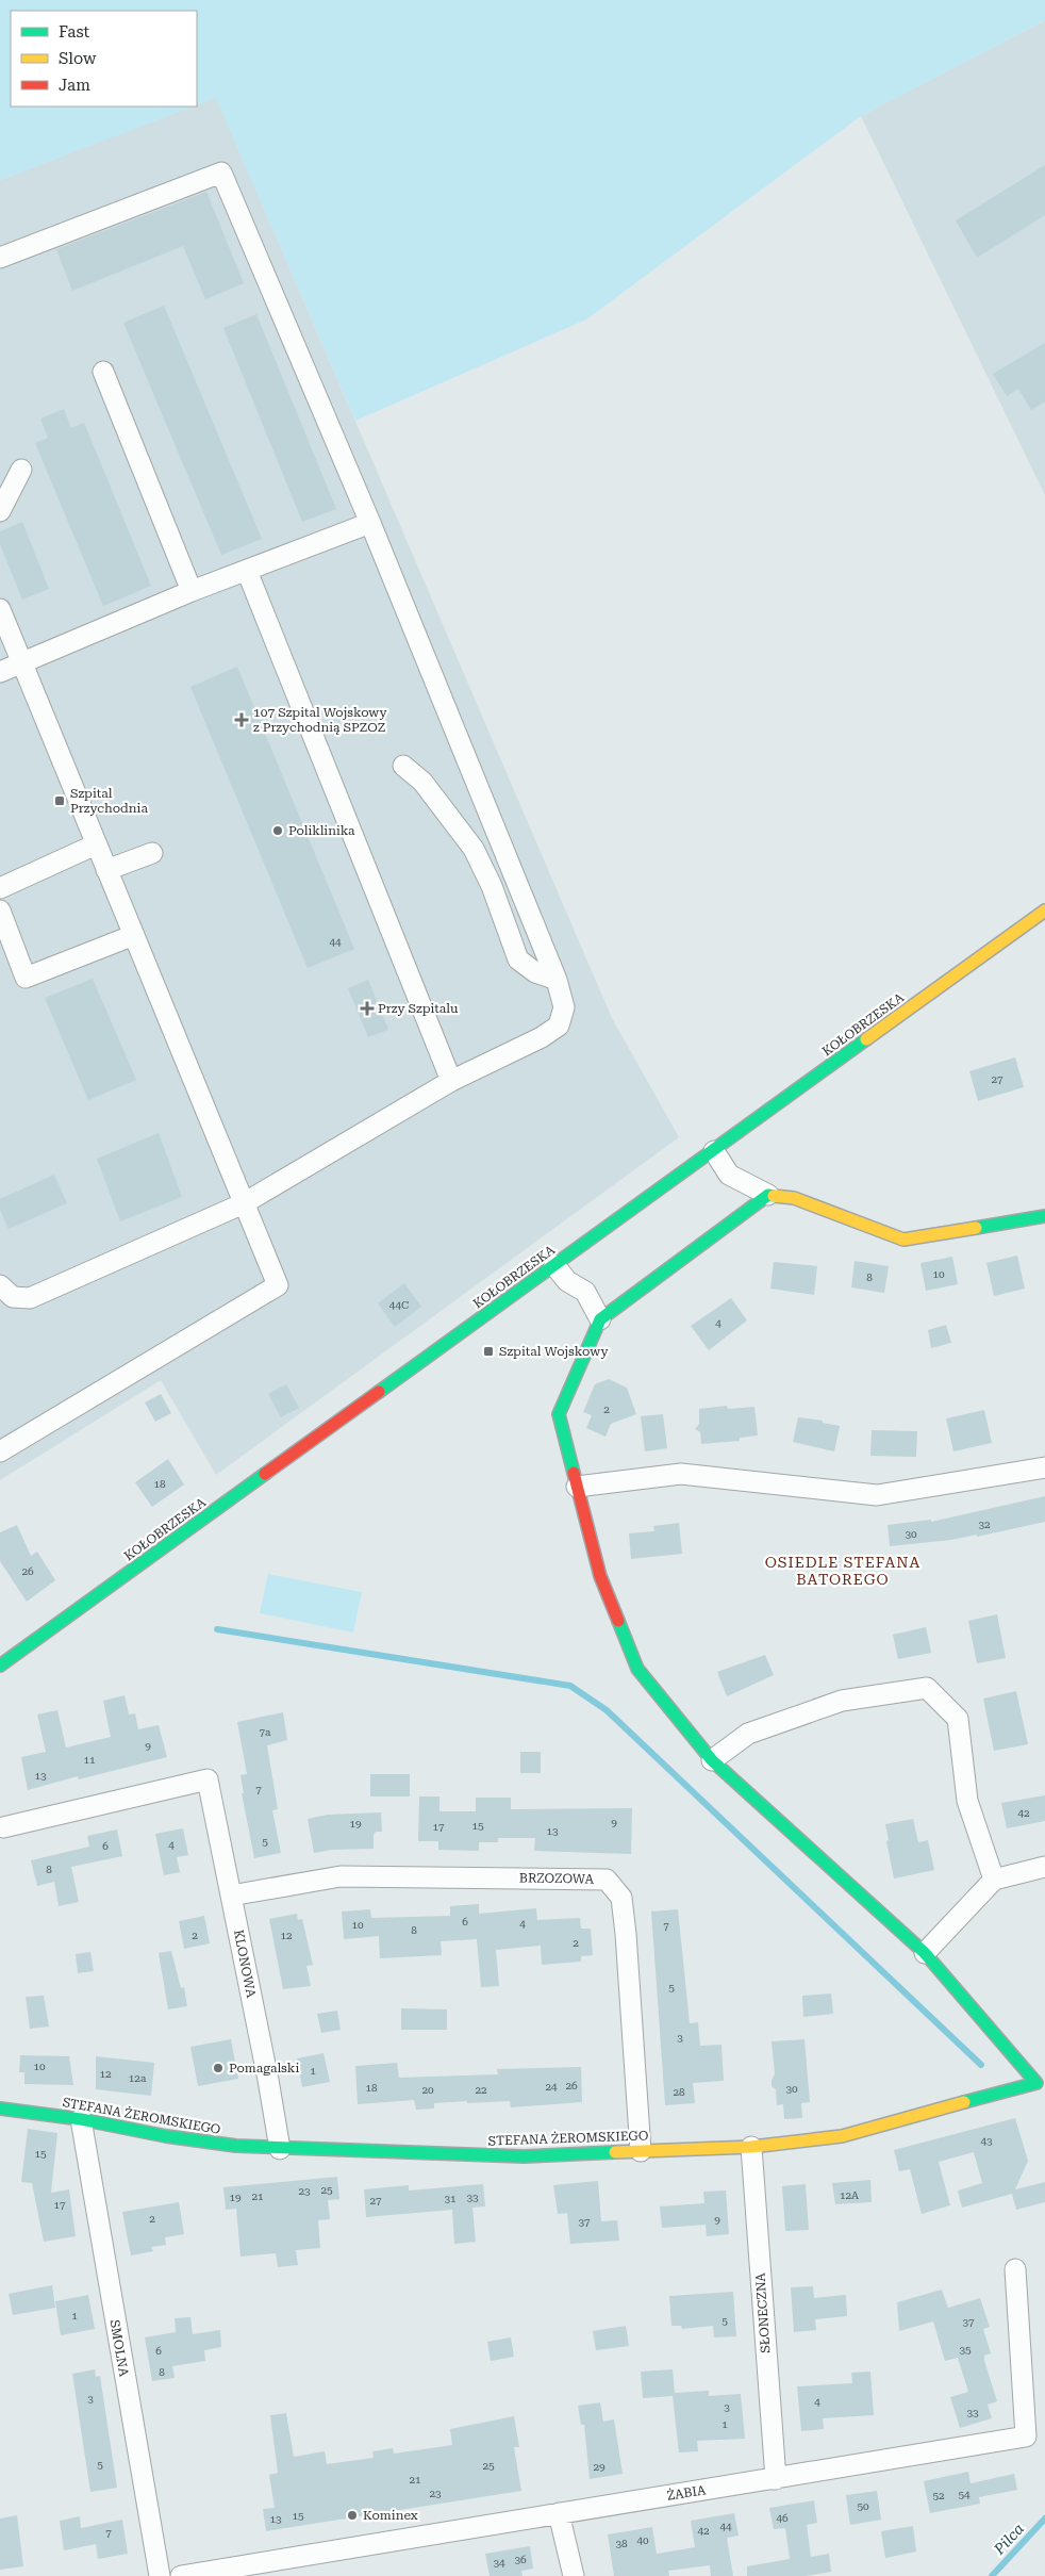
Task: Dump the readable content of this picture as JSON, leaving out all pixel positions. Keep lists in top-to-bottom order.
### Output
{
  "streets": {
    "street": [
      "KOŁOBRZESKA",
      "BRZOZOWA",
      "KLONOWA",
      "STEFANA ŻEROMSKIEGO",
      "SŁONECZNA",
      "SMOLNA",
      "ŻABIA"
    ]
  },
  "crossings": [
    ["BRZOZOWA", "KLONOWA"],
    ["BRZOZOWA", "STEFANA ŻEROMSKIEGO"],
    ["KLONOWA", "STEFANA ŻEROMSKIEGO"],
    ["STEFANA ŻEROMSKIEGO", "SŁONECZNA"],
    ["STEFANA ŻEROMSKIEGO", "SMOLNA"],
    ["SŁONECZNA", "ŻABIA"]
  ],
  "districts": ["OSIEDLE STEFANA BATOREGO"],
  "water": ["Pilca"],
  "places": {
    "health": ["107 Szpital Wojskowy z Przychodnią SPZOZ", "Przy Szpitalu"],
    "transit": ["Szpital Przychodnia", "Szpital Wojskowy"],
    "other": ["Poliklinika", "Pomagalski", "Kominex"]
  },
  "house_numbers": [
    "44",
    "27",
    "10",
    "8",
    "44C",
    "4",
    "2",
    "18",
    "32",
    "30",
    "26",
    "7a",
    "9",
    "11",
    "13",
    "7",
    "42",
    "9",
    "19",
    "15",
    "17",
    "13",
    "5",
    "4",
    "6",
    "8",
    "6",
    "4",
    "10",
    "7",
    "8",
    "2",
    "12",
    "2",
    "5",
    "3",
    "10",
    "1",
    "12",
    "12a",
    "26",
    "24",
    "18",
    "30",
    "20",
    "22",
    "28",
    "43",
    "15",
    "25",
    "23",
    "12A",
    "21",
    "19",
    "33",
    "31",
    "27",
    "17",
    "2",
    "9",
    "37",
    "1",
    "5",
    "37",
    "35",
    "6",
    "8",
    "3",
    "4",
    "3",
    "33",
    "1",
    "5",
    "25",
    "29",
    "21",
    "23",
    "54",
    "52",
    "50",
    "15",
    "46",
    "13",
    "44",
    "42",
    "7",
    "40",
    "38",
    "36",
    "34"
  ],
  "legend": ["Fast", "Slow", "Jam"]
}
